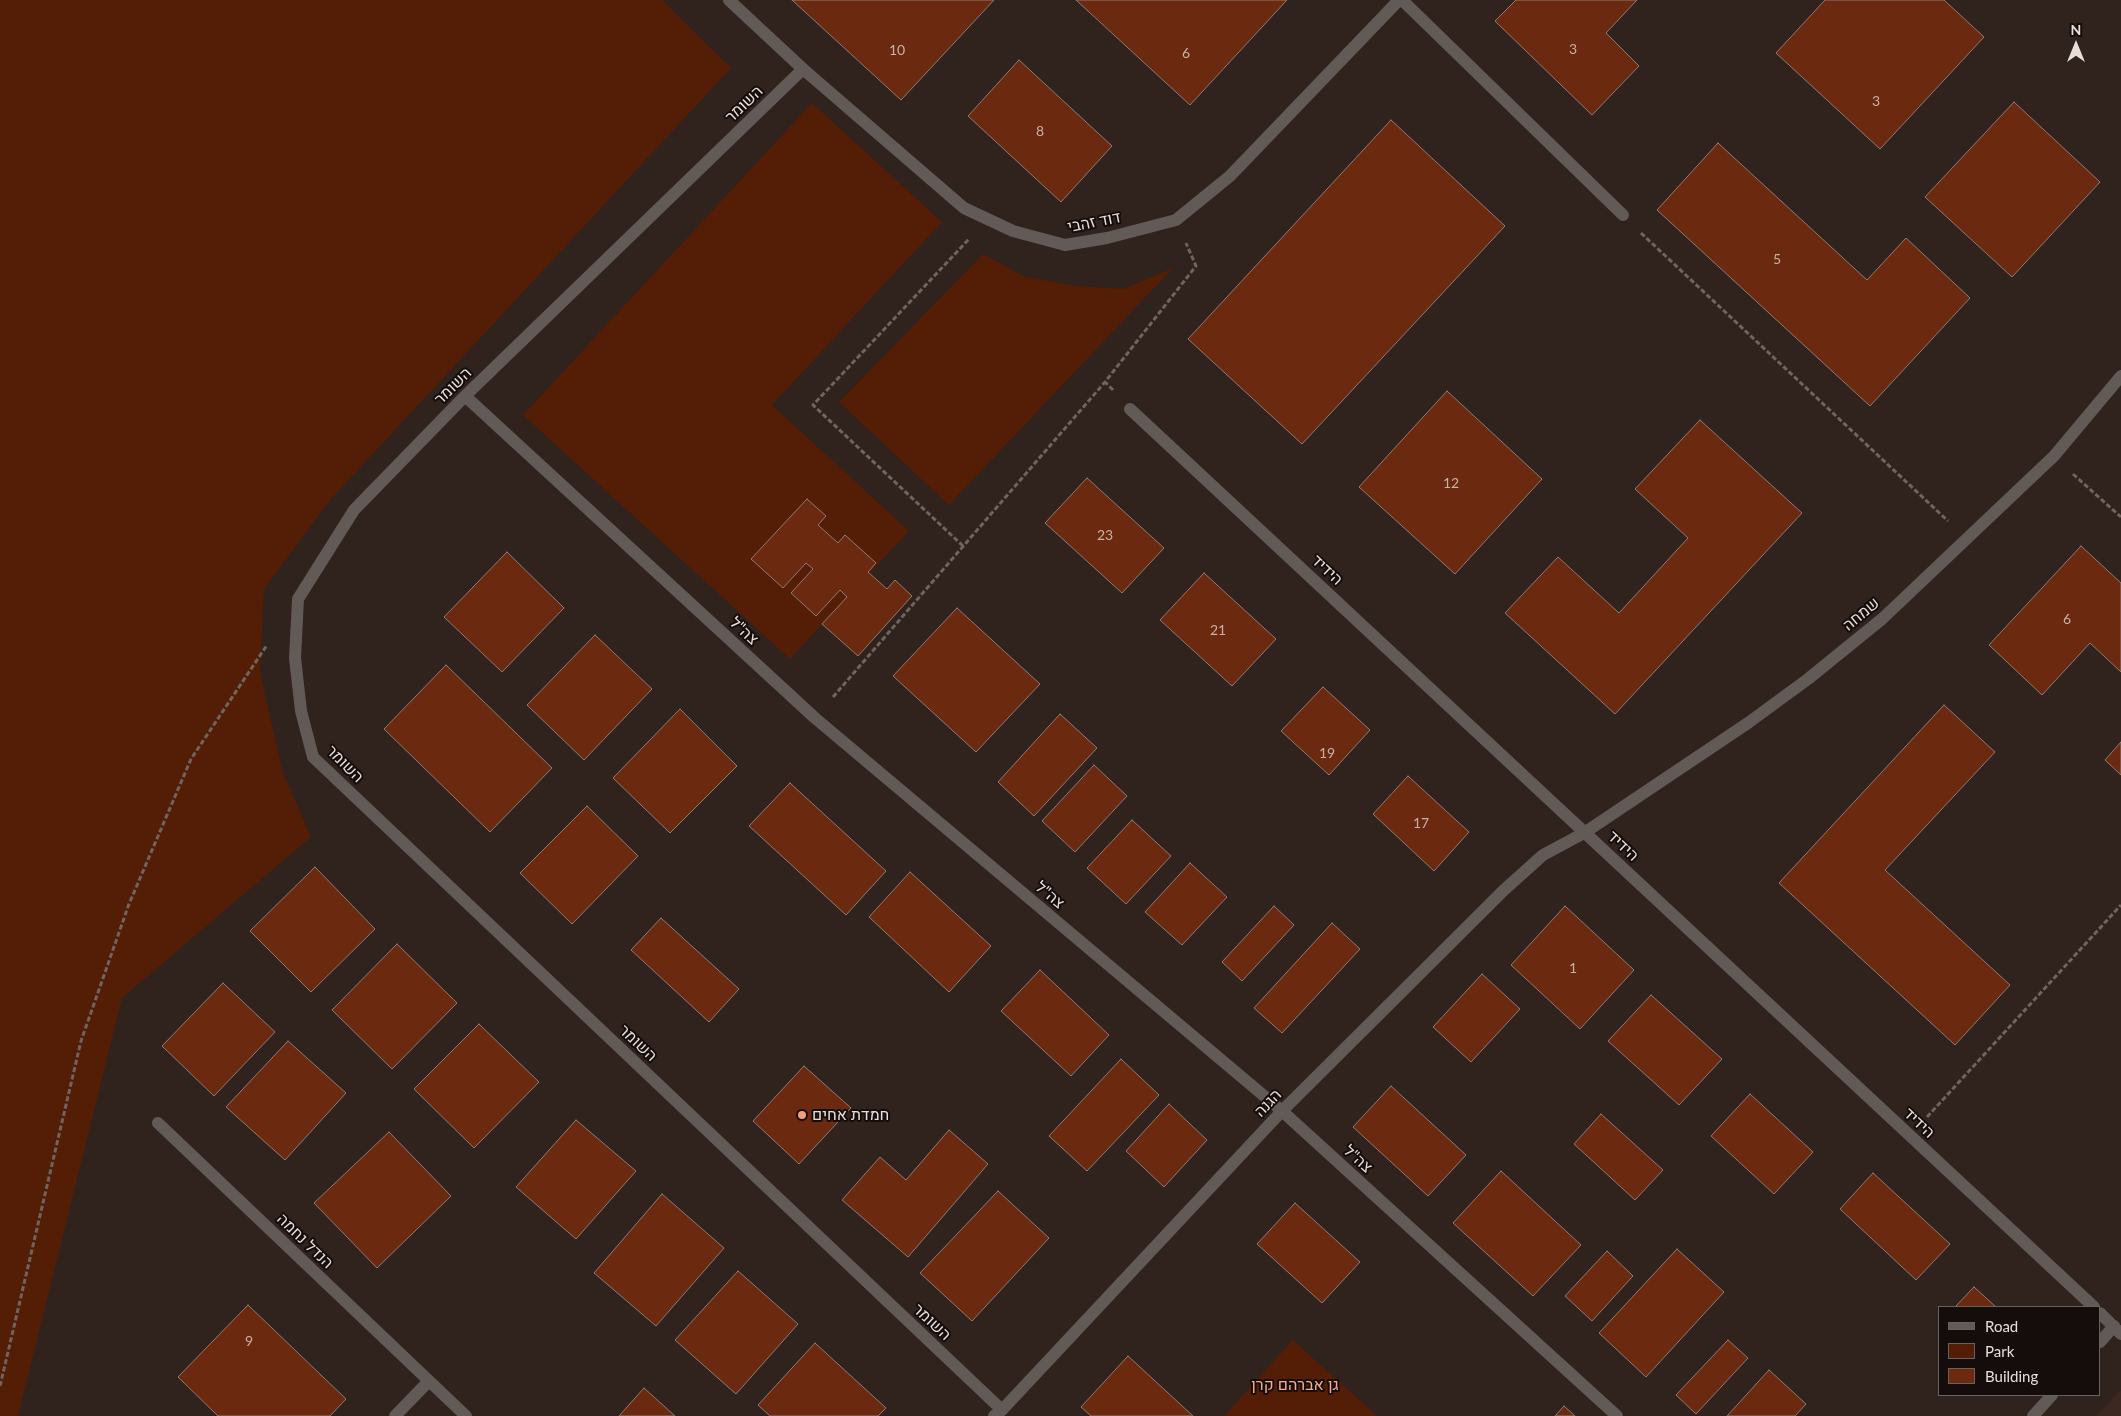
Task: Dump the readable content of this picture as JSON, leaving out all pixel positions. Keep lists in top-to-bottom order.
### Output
{
  "streets": {
    "street": [
      "השומר",
      "דוד זהבי",
      "הידיד",
      "שמחה",
      "צה\"ל",
      "הגנה",
      "הנדל נחמה"
    ]
  },
  "crossings": [
    ["השומר", "דוד זהבי"],
    ["השומר", "צה\"ל"],
    ["השומר", "הגנה"],
    ["הידיד", "שמחה"],
    ["הידיד", "הגנה"],
    ["שמחה", "הגנה"],
    ["צה\"ל", "הגנה"]
  ],
  "parks": ["גן אברהם קרן"],
  "places": ["חמדת אחים"],
  "house_numbers": [
    "3",
    "10",
    "6",
    "3",
    "8",
    "5",
    "12",
    "23",
    "6",
    "21",
    "19",
    "17",
    "1",
    "9"
  ],
  "legend": ["Road", "Park", "Building"],
  "north": "top"
}
